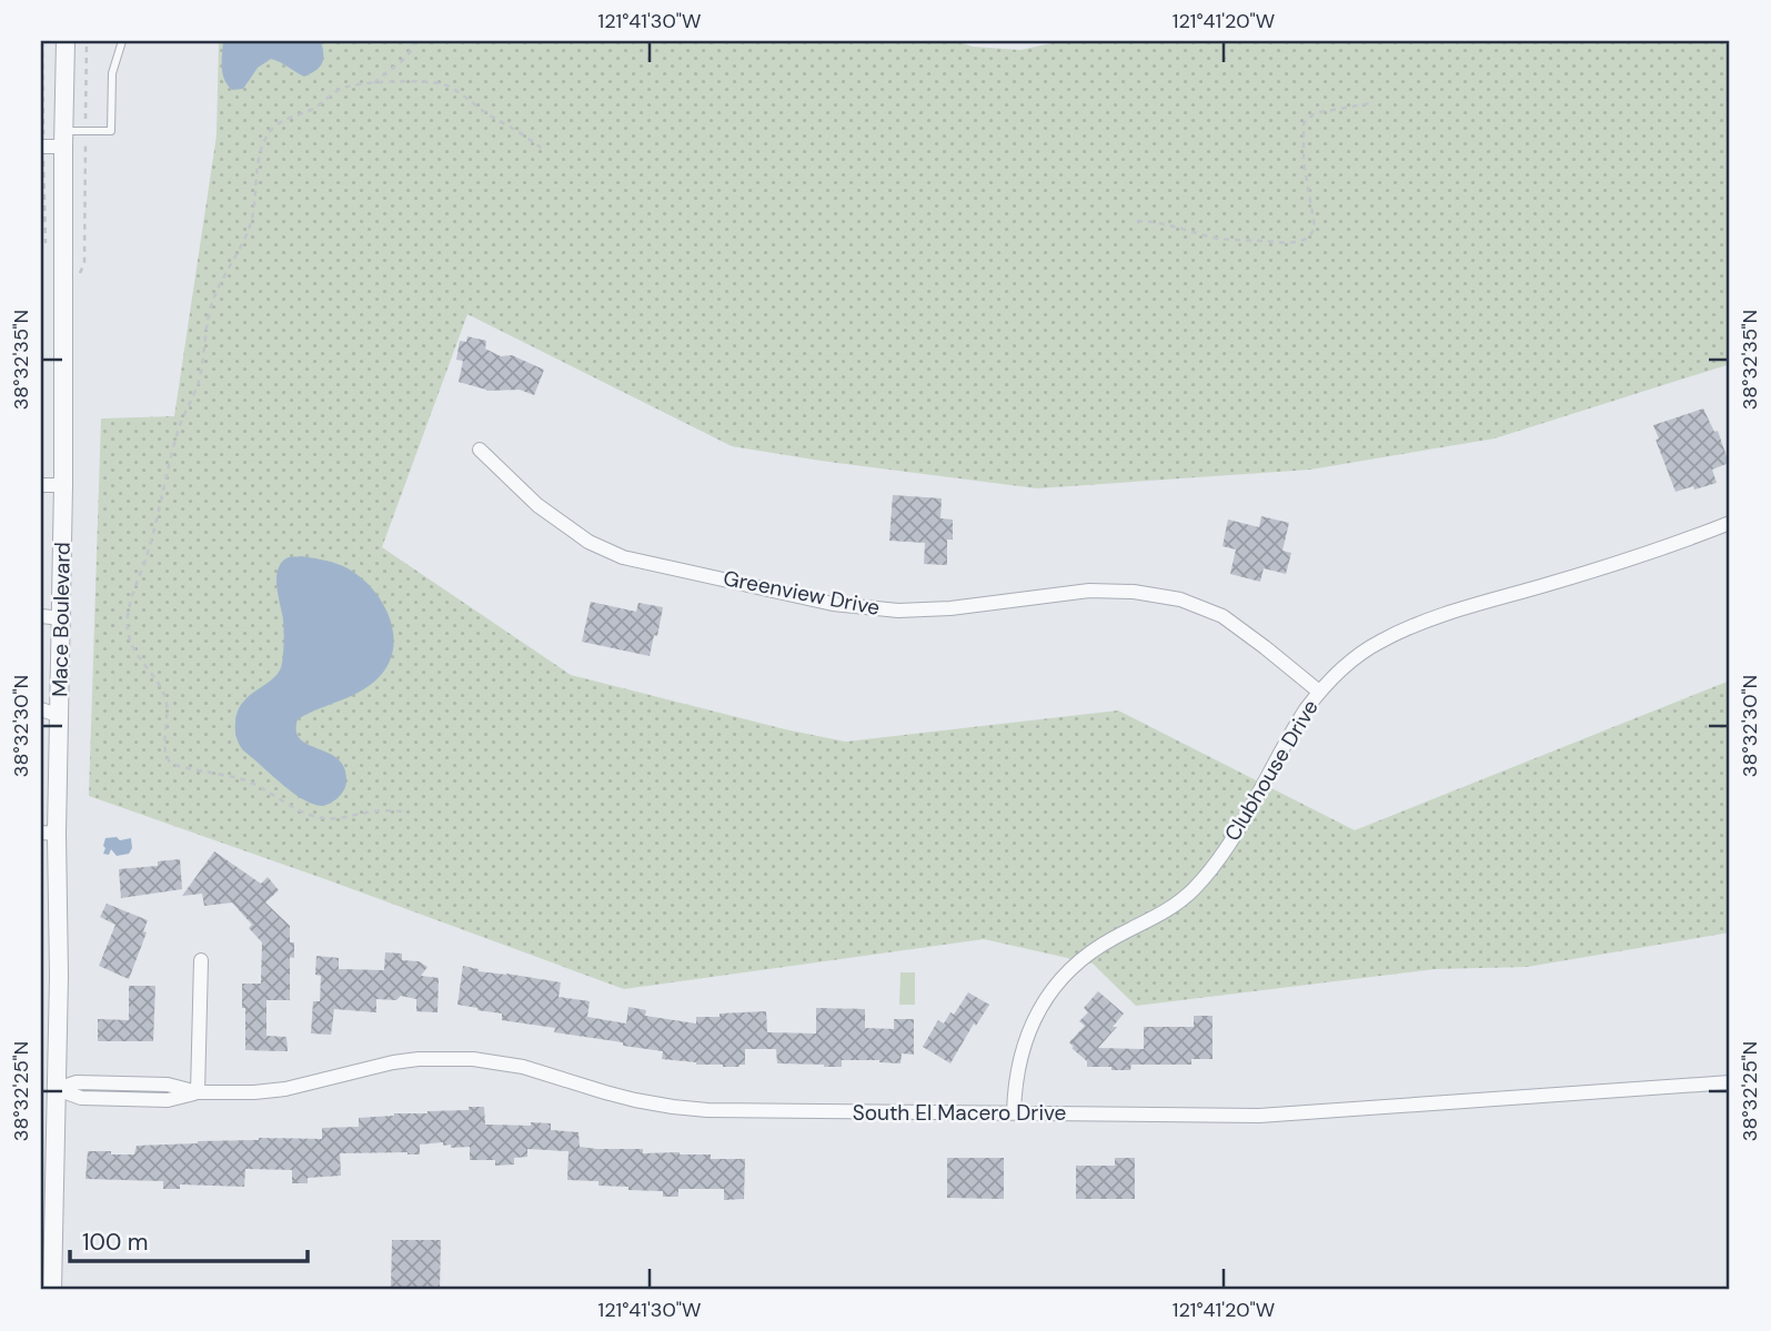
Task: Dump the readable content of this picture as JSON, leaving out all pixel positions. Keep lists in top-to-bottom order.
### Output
{
  "streets": {
    "street": [
      "Greenview Drive",
      "Mace Boulevard",
      "Clubhouse Drive",
      "South El Macero Drive"
    ]
  },
  "crossings": [
    ["Greenview Drive", "Clubhouse Drive"],
    ["Mace Boulevard", "South El Macero Drive"],
    ["Clubhouse Drive", "South El Macero Drive"]
  ],
  "scale_bar": "100 m",
  "coordinates": [
    "121°41'30\"W",
    "121°41'20\"W",
    "38°32'35\"N",
    "38°32'30\"N",
    "38°32'25\"N"
  ]
}
